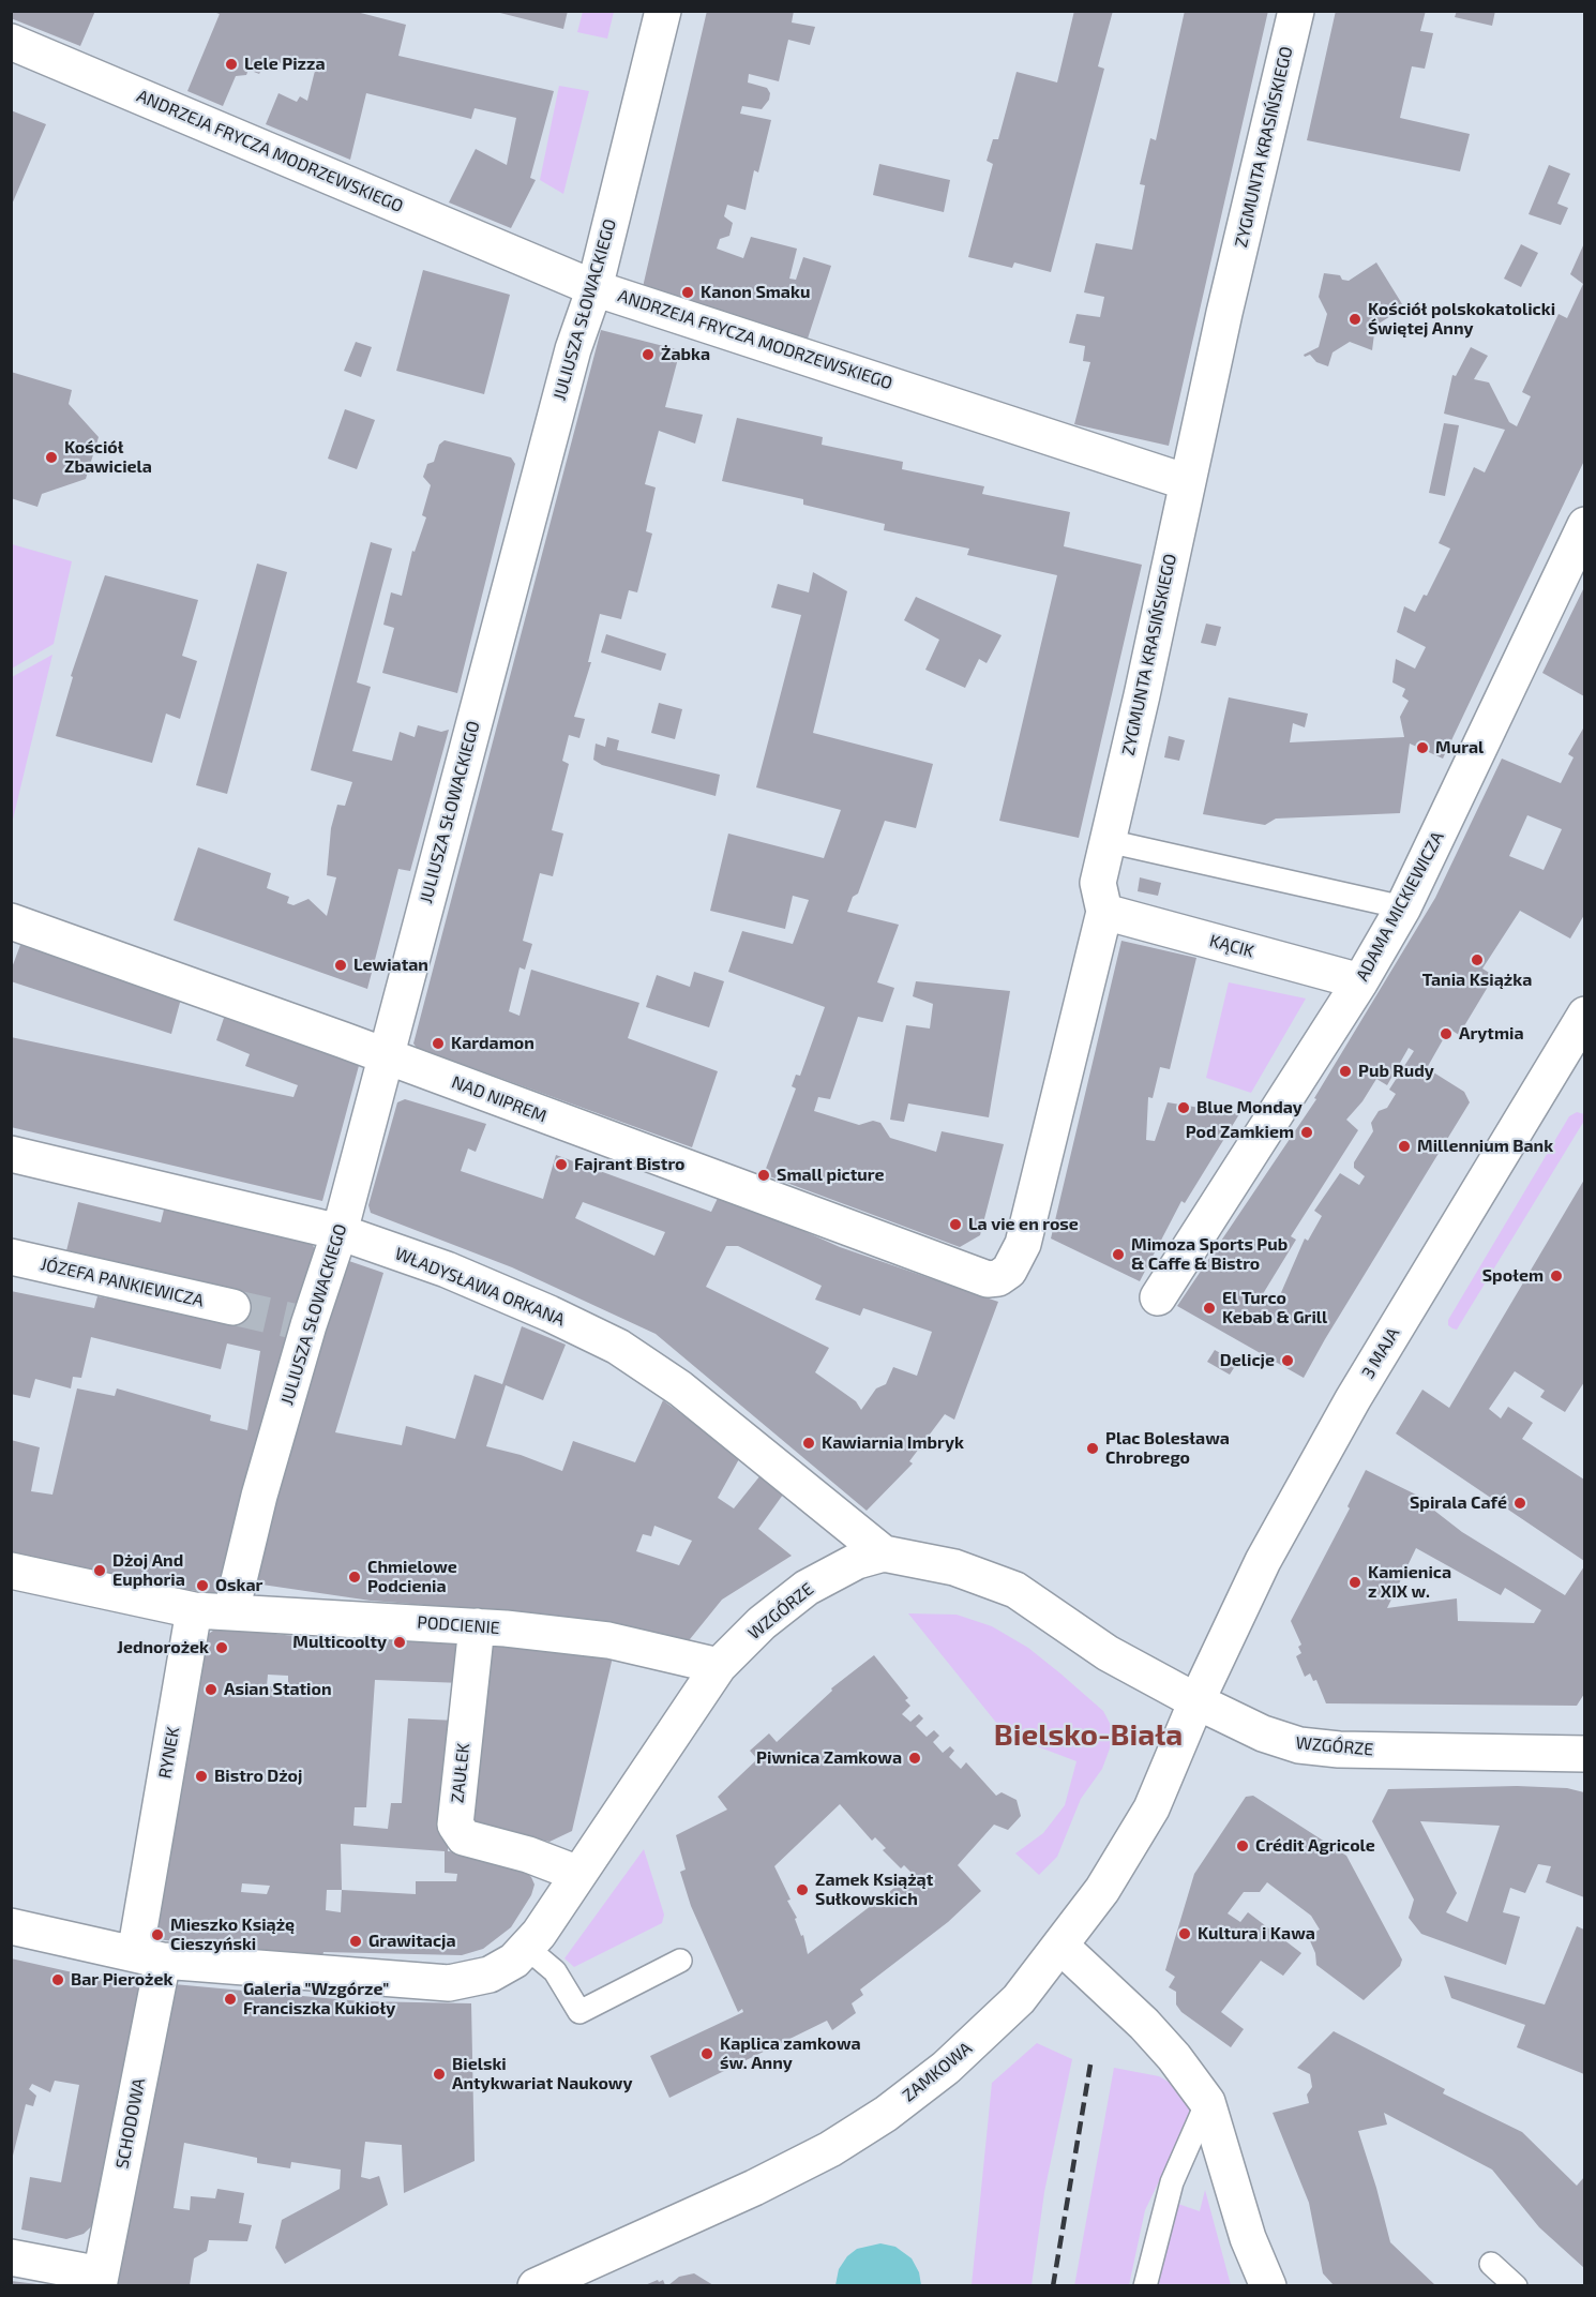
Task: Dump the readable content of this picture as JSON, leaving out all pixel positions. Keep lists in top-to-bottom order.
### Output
{
  "streets": {
    "street": [
      "ZYGMUNTA KRASIŃSKIEGO",
      "ANDRZEJA FRYCZA MODRZEWSKIEGO",
      "JULIUSZA SŁOWACKIEGO",
      "ADAMA MICKIEWICZA",
      "KĄCIK",
      "NAD NIPREM",
      "JÓZEFA PANKIEWICZA",
      "WŁADYSŁAWA ORKANA",
      "3 MAJA",
      "WZGÓRZE",
      "PODCIENIE",
      "RYNEK",
      "ZAUŁEK",
      "ZAMKOWA",
      "SCHODOWA"
    ]
  },
  "crossings": [
    ["ZYGMUNTA KRASIŃSKIEGO", "ANDRZEJA FRYCZA MODRZEWSKIEGO"],
    ["ZYGMUNTA KRASIŃSKIEGO", "KĄCIK"],
    ["ZYGMUNTA KRASIŃSKIEGO", "NAD NIPREM"],
    ["ANDRZEJA FRYCZA MODRZEWSKIEGO", "JULIUSZA SŁOWACKIEGO"],
    ["JULIUSZA SŁOWACKIEGO", "NAD NIPREM"],
    ["JULIUSZA SŁOWACKIEGO", "WŁADYSŁAWA ORKANA"],
    ["JULIUSZA SŁOWACKIEGO", "PODCIENIE"],
    ["ADAMA MICKIEWICZA", "KĄCIK"],
    ["WŁADYSŁAWA ORKANA", "WZGÓRZE"],
    ["3 MAJA", "WZGÓRZE"],
    ["3 MAJA", "ZAMKOWA"],
    ["WZGÓRZE", "PODCIENIE"],
    ["WZGÓRZE", "RYNEK"],
    ["WZGÓRZE", "ZAUŁEK"],
    ["WZGÓRZE", "ZAMKOWA"],
    ["WZGÓRZE", "SCHODOWA"],
    ["PODCIENIE", "RYNEK"],
    ["PODCIENIE", "ZAUŁEK"],
    ["RYNEK", "SCHODOWA"]
  ],
  "districts": ["Bielsko-Biała"],
  "places": [
    "Lele Pizza",
    "Kanon Smaku",
    "Kościół polskokatolicki Świętej Anny",
    "Żabka",
    "Kościół Zbawiciela",
    "Mural",
    "Tania Książka",
    "Lewiatan",
    "Arytmia",
    "Kardamon",
    "Pub Rudy",
    "Blue Monday",
    "Pod Zamkiem",
    "Millennium Bank",
    "Fajrant Bistro",
    "Small picture",
    "La vie en rose",
    "Mimoza Sports Pub & Caffe & Bistro",
    "Społem",
    "El Turco Kebab & Grill",
    "Delicje",
    "Kawiarnia Imbryk",
    "Plac Bolesława Chrobrego",
    "Spirala Café",
    "Dżoj And Euphoria",
    "Chmielowe Podcienia",
    "Kamienica z XIX w.",
    "Oskar",
    "Multicoolty",
    "Jednorożek",
    "Asian Station",
    "Piwnica Zamkowa",
    "Bistro Dżoj",
    "Crédit Agricole",
    "Zamek Książąt Sułkowskich",
    "Kultura i Kawa",
    "Mieszko Książę Cieszyński",
    "Grawitacja",
    "Bar Pierożek",
    "Galeria \"Wzgórze\" Franciszka Kukioły",
    "Kaplica zamkowa św. Anny",
    "Bielski Antykwariat Naukowy"
  ]
}
